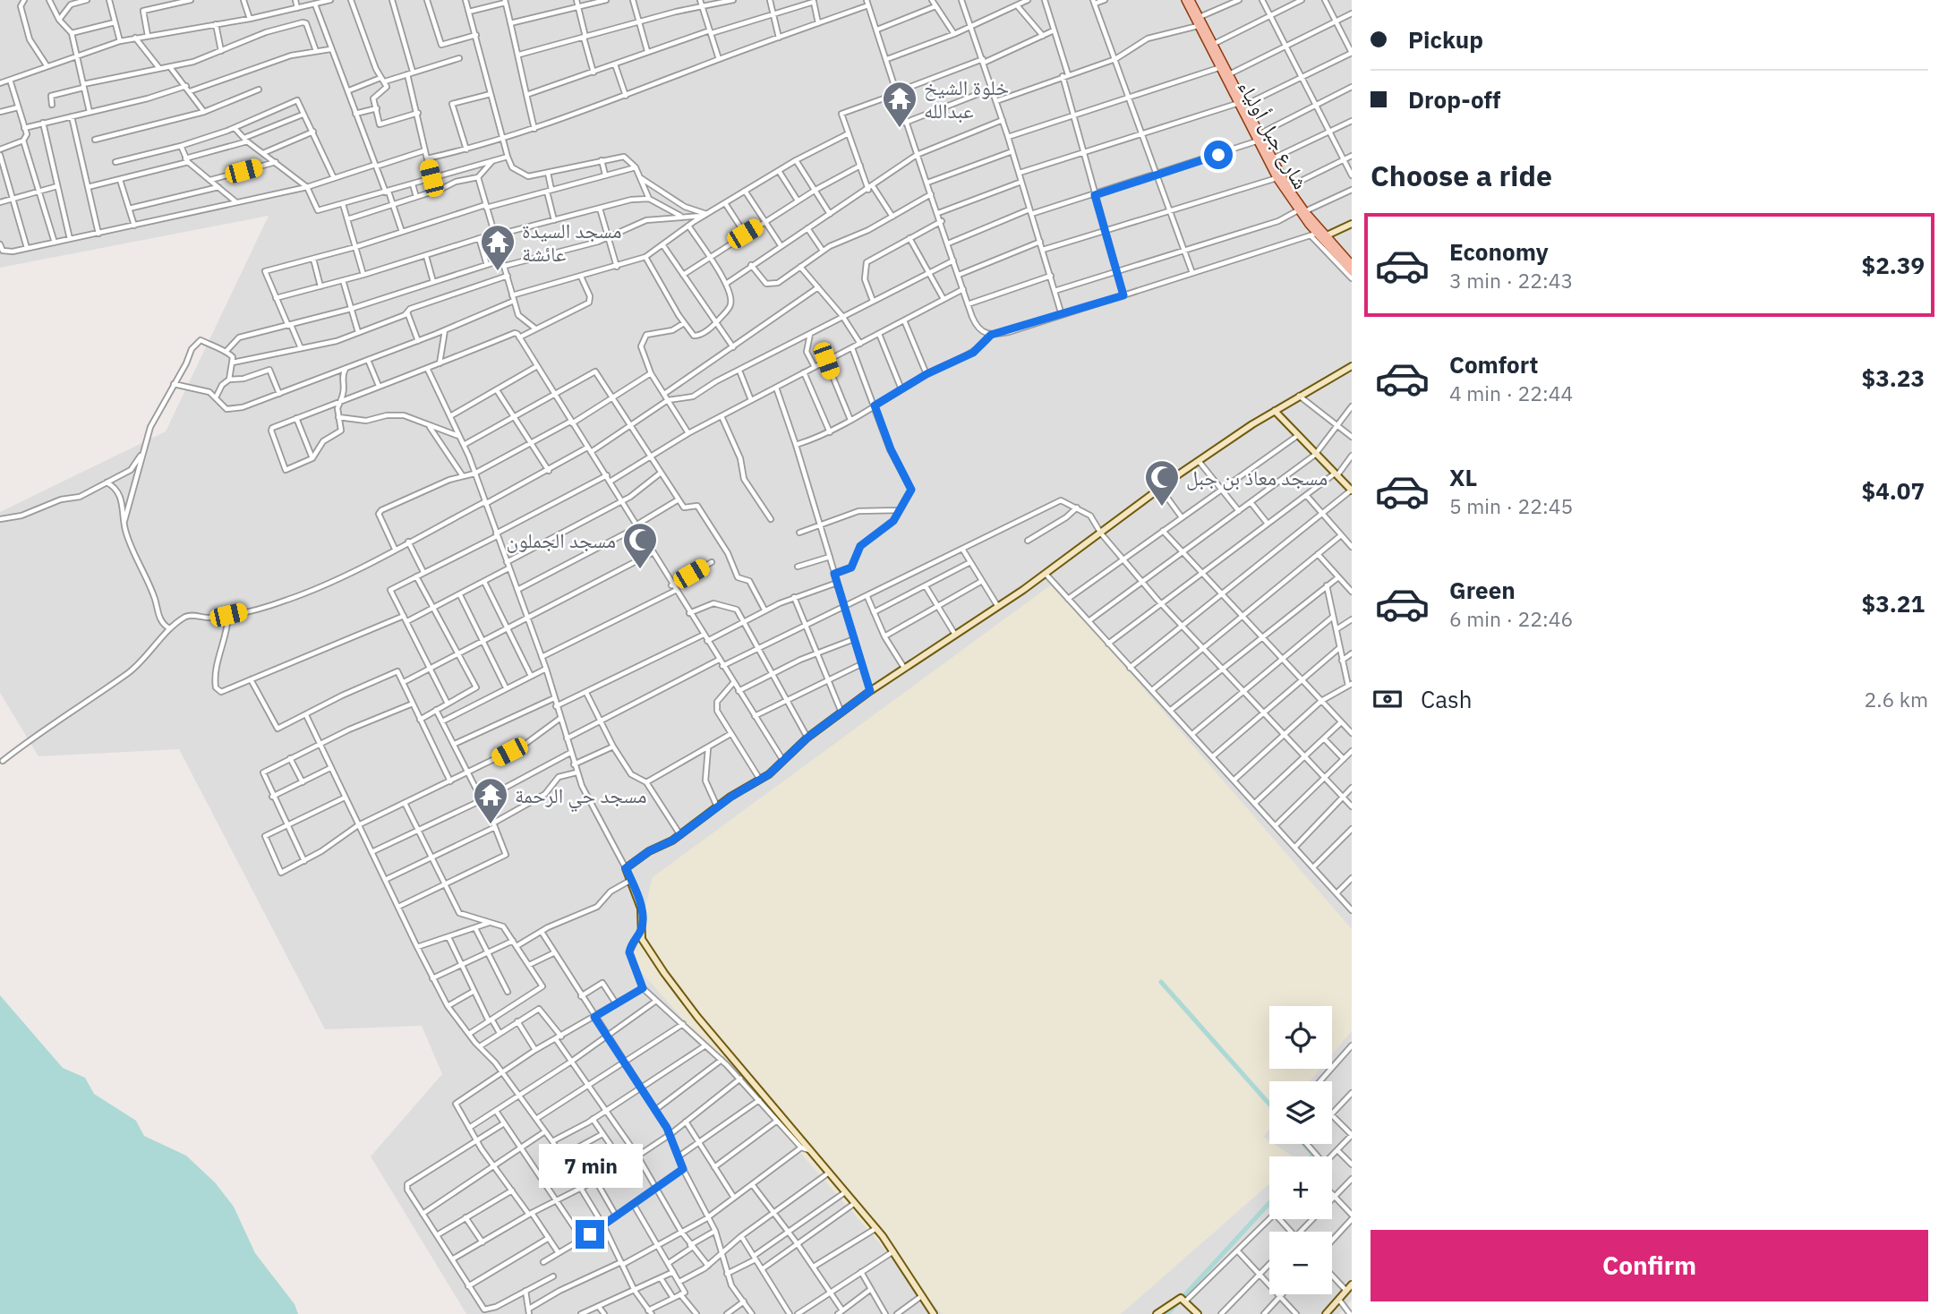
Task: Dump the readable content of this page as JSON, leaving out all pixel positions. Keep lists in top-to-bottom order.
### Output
{
  "streets": {
    "main road": ["شارع جبل أولياء"]
  },
  "places": {
    "temple": ["خلوة الشيخ عبدالله", "مسجد السيدة عائشة", "مسجد حي الرحمة"],
    "mosque": ["مسجد معاذ بن جبل", "مسجد الجملون"]
  },
  "page": {
    "banner": ["Pickup", "Drop-off"],
    "heading": "Choose a ride",
    "list": [
      {
        "name": "Economy",
        "note": "3 min · 22:43",
        "value": "$2.39"
      },
      {
        "name": "Comfort",
        "note": "4 min · 22:44",
        "value": "$3.23"
      },
      {
        "name": "XL",
        "note": "5 min · 22:45",
        "value": "$4.07"
      },
      {
        "name": "Green",
        "note": "6 min · 22:46",
        "value": "$3.21"
      }
    ],
    "pay": ["Cash", "2.6 km"],
    "map_buttons": ["+", "−"],
    "bubble": "7 min",
    "buttons": "Confirm"
  }
}
